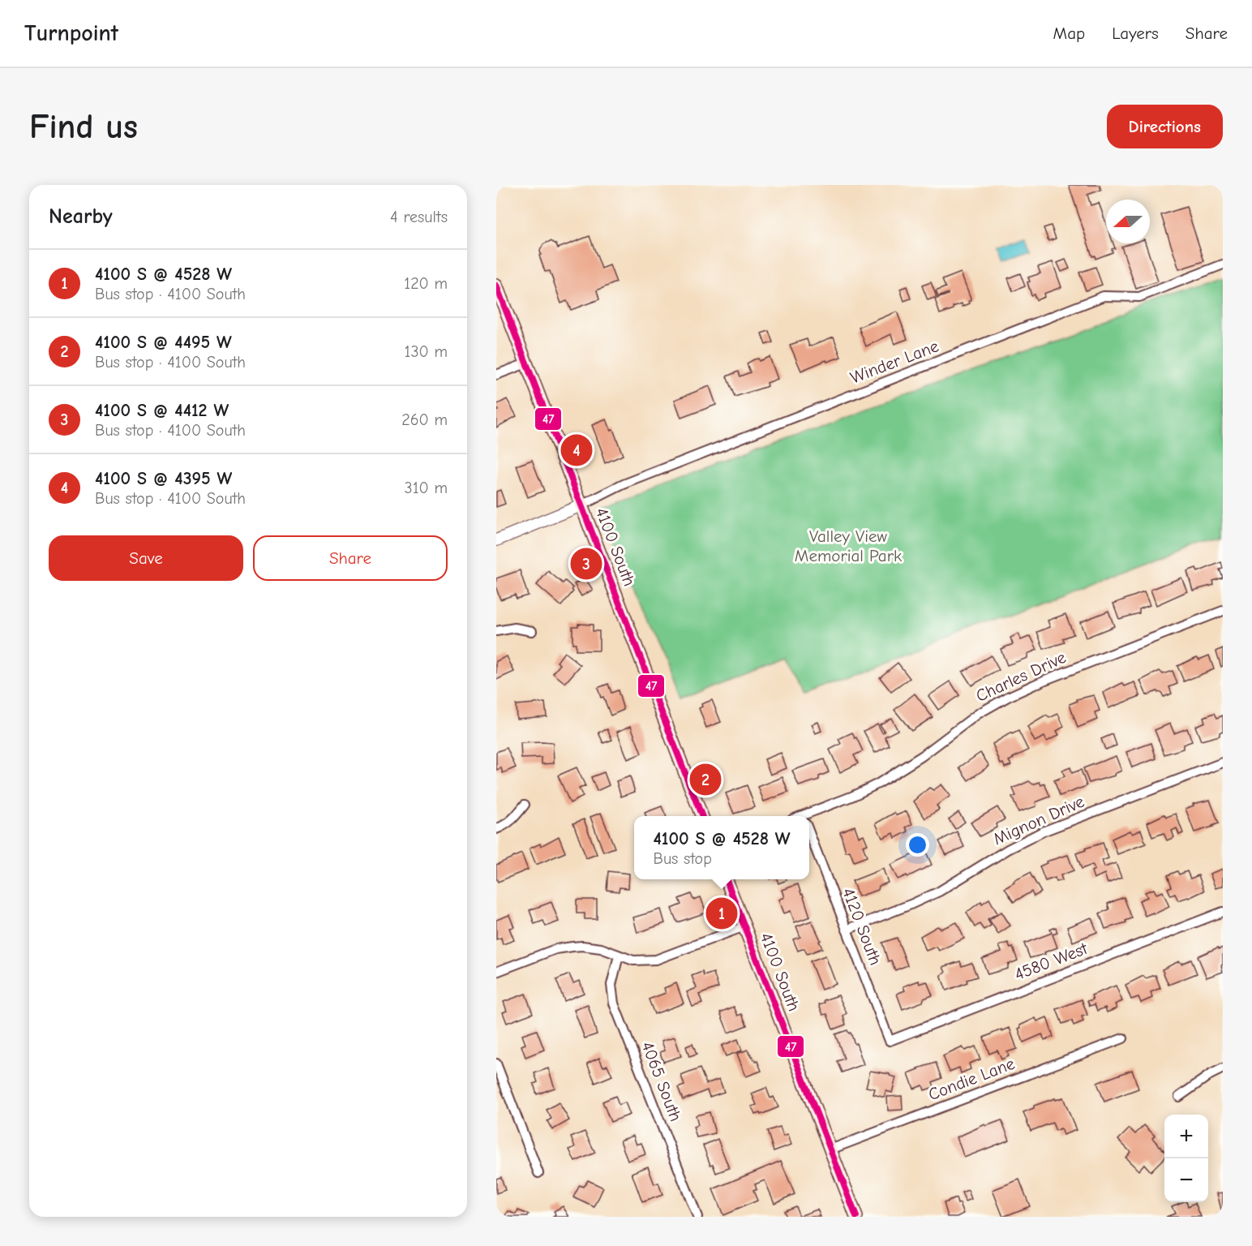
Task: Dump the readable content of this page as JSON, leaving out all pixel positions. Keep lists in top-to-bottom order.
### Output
{
  "streets": {
    "main road": ["4100 South"],
    "street": [
      "Winder Lane",
      "Charles Drive",
      "Mignon Drive",
      "4120 South",
      "4580 West",
      "Condie Lane",
      "4065 South"
    ]
  },
  "crossings": [
    ["Winder Lane", "4100 South"],
    ["4100 South", "Condie Lane"],
    ["Mignon Drive", "4120 South"],
    ["4120 South", "4580 West"]
  ],
  "parks": ["Valley View Memorial Park"],
  "lines": ["transit line 47"],
  "north": "left",
  "page": {
    "header": "Turnpoint",
    "nav": ["Map", "Layers", "Share"],
    "buttons": [
      "Directions",
      ["Save", "Share"]
    ],
    "title": "Find us",
    "heading": ["Nearby", "4 results"],
    "list": [
      {
        "mark": "1",
        "name": "4100 S @ 4528 W",
        "note": "Bus stop · 4100 South",
        "value": "120 m"
      },
      {
        "mark": "2",
        "name": "4100 S @ 4495 W",
        "note": "Bus stop · 4100 South",
        "value": "130 m"
      },
      {
        "mark": "3",
        "name": "4100 S @ 4412 W",
        "note": "Bus stop · 4100 South",
        "value": "260 m"
      },
      {
        "mark": "4",
        "name": "4100 S @ 4395 W",
        "note": "Bus stop · 4100 South",
        "value": "310 m"
      }
    ],
    "pins": [
      "4",
      "3",
      "2",
      "1"
    ],
    "popup": ["4100 S @ 4528 W", "Bus stop"],
    "map_buttons": ["+", "−"]
  }
}
